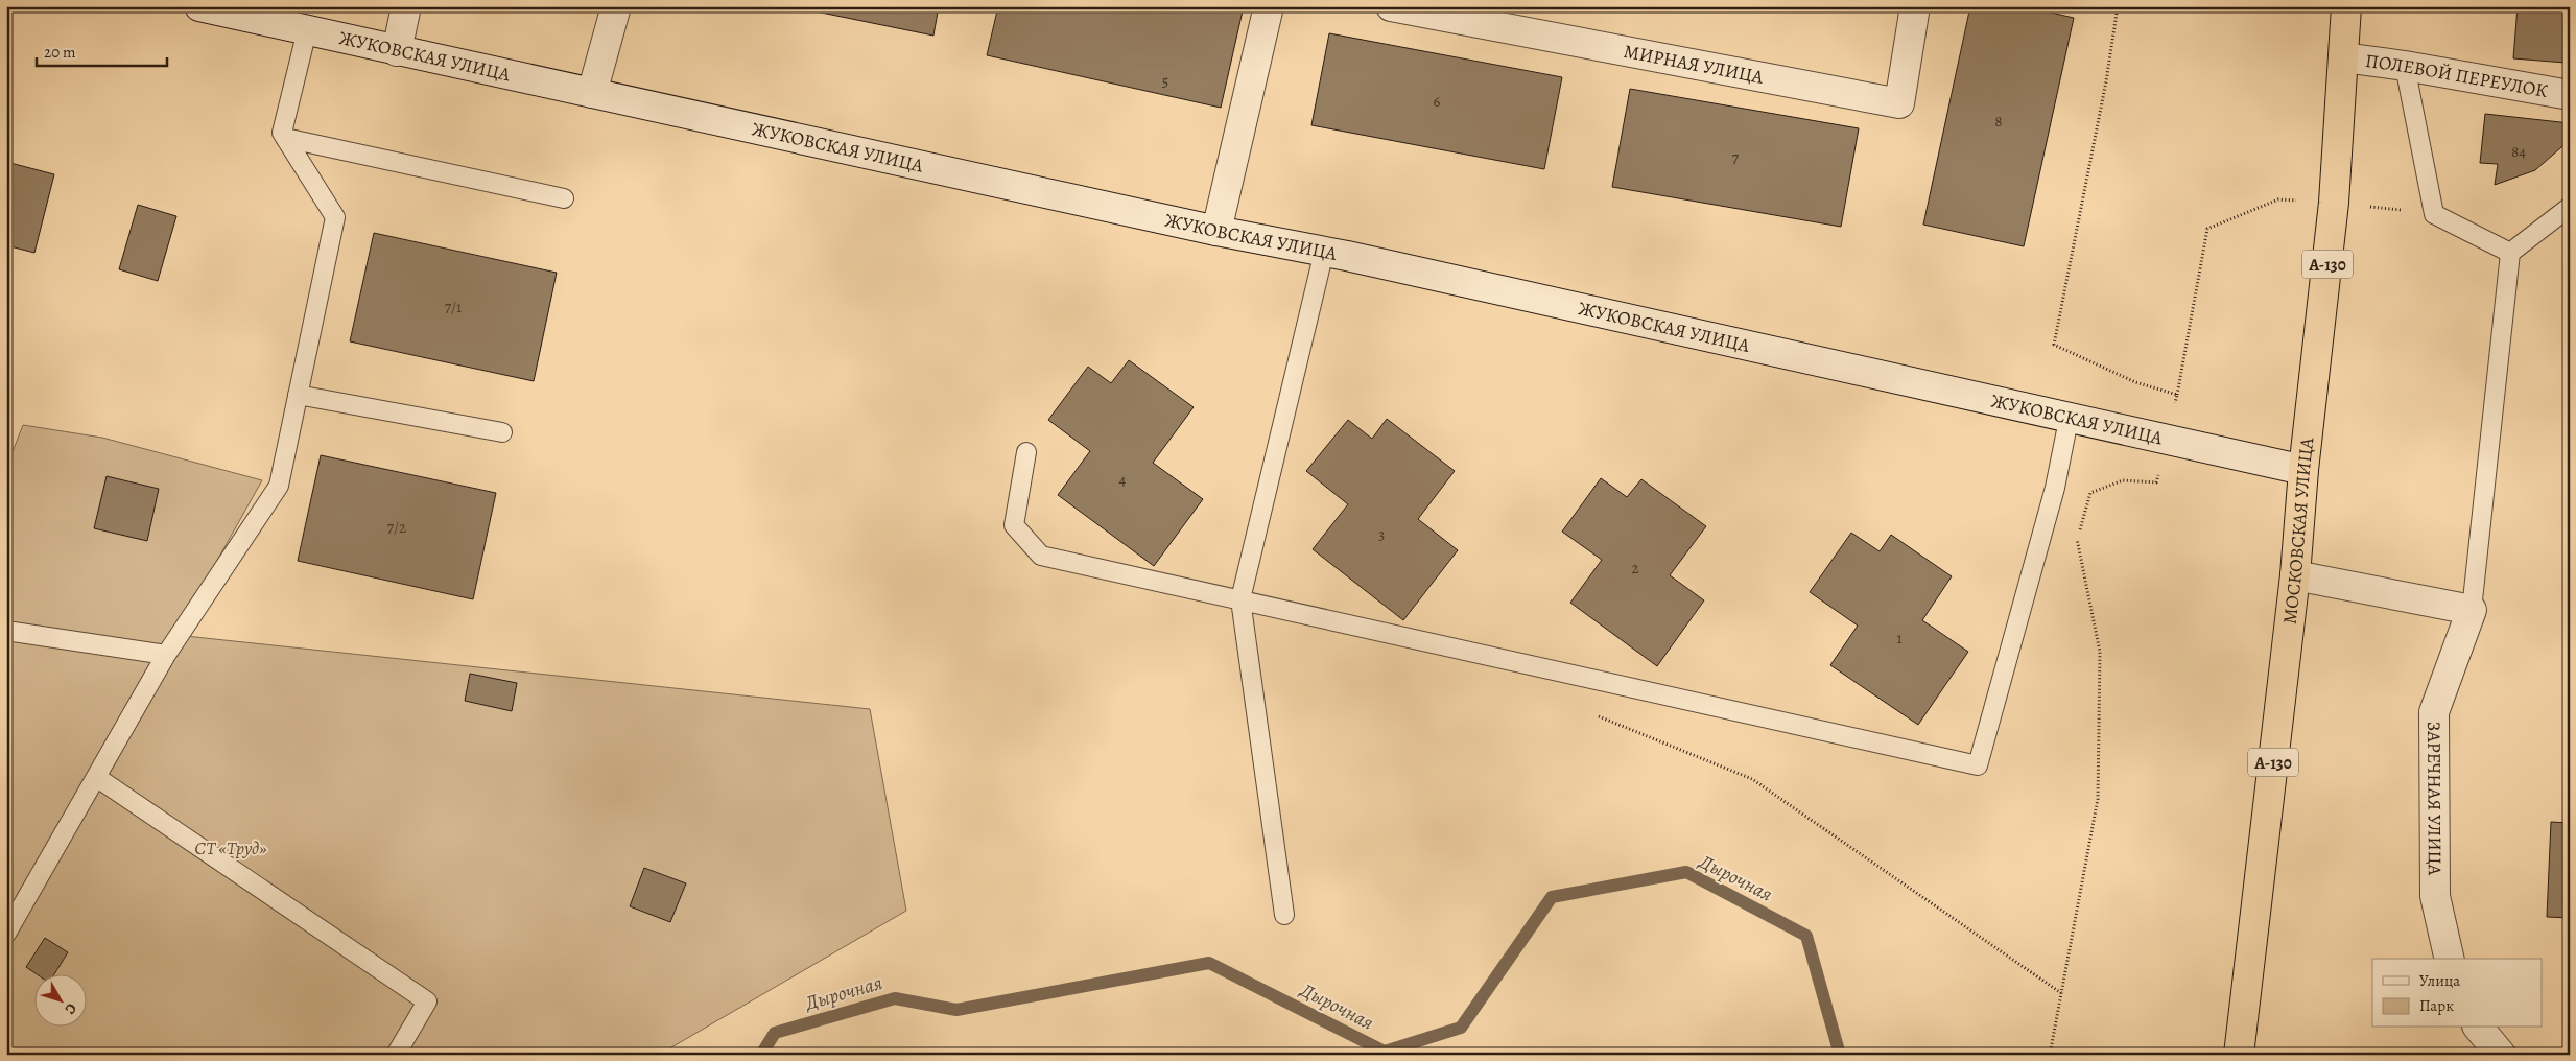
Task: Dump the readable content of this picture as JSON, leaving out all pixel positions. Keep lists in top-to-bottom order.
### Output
{
  "streets": {
    "highway": ["А-130", "МОСКОВСКАЯ УЛИЦА"],
    "main road": [
      "ЖУКОВСКАЯ УЛИЦА",
      "МИРНАЯ УЛИЦА",
      "ПОЛЕВОЙ ПЕРЕУЛОК",
      "ЗАРЕЧНАЯ УЛИЦА"
    ]
  },
  "crossings": [
    ["ЖУКОВСКАЯ УЛИЦА", "МОСКОВСКАЯ УЛИЦА"],
    ["ПОЛЕВОЙ ПЕРЕУЛОК", "МОСКОВСКАЯ УЛИЦА"]
  ],
  "water": ["Дырочная"],
  "parks": ["СТ «Труд»"],
  "house_numbers": [
    "5",
    "6",
    "8",
    "84",
    "7",
    "7/1",
    "4",
    "7/2",
    "3",
    "2",
    "1"
  ],
  "legend": ["Улица", "Парк"],
  "scale_bar": "20 m",
  "north": "bottom right"
}
